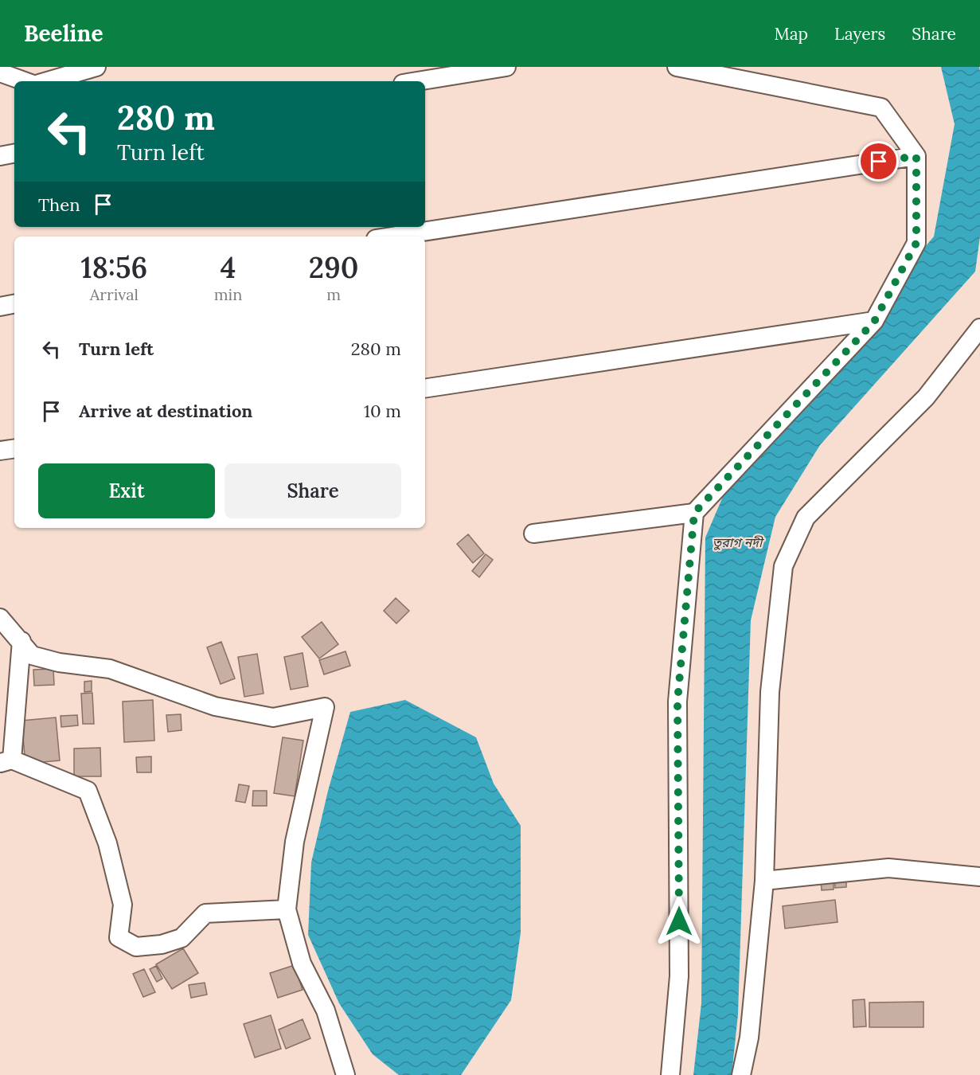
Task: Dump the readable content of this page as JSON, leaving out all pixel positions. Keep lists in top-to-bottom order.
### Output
{
  "water": ["তুরাগ নদী"],
  "page": {
    "header": "Beeline",
    "nav": ["Map", "Layers", "Share"],
    "turn": ["280 m", "Turn left"],
    "then": "Then",
    "eta": [
      "18:56",
      "Arrival",
      "4",
      "min",
      "290",
      "m"
    ],
    "list": [
      {
        "name": "Turn left",
        "value": "280 m"
      },
      {
        "name": "Arrive at destination",
        "value": "10 m"
      }
    ],
    "buttons": ["Exit", "Share"]
  }
}
